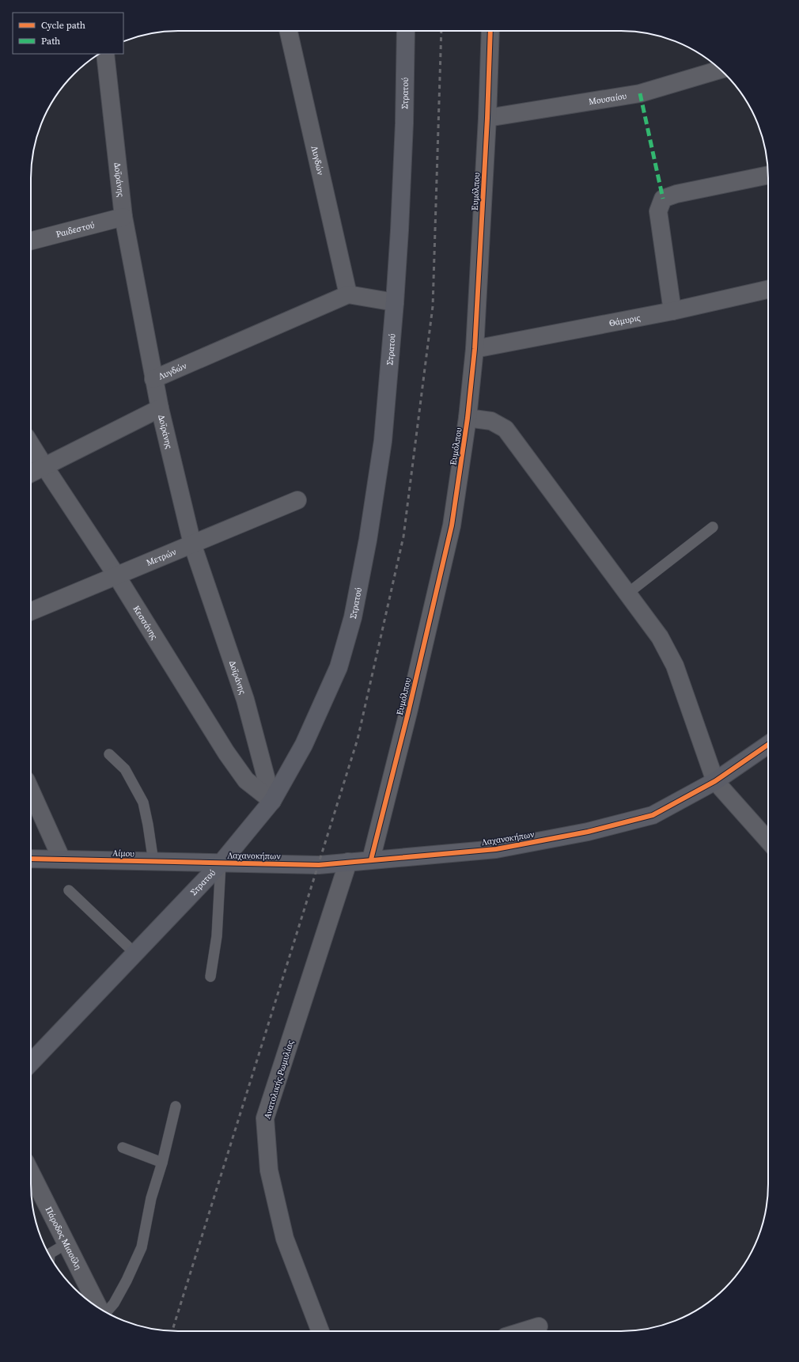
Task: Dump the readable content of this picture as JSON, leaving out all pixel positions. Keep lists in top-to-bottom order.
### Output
{
  "streets": {
    "main road": ["Στρατού", "Λαχανοκήπων", "Αίμου"],
    "street": [
      "Μουσαίου",
      "Λυγδών",
      "Δοϊράνης",
      "Ευμόλπου",
      "Ραιδεστού",
      "Θάμυρις",
      "Μετρών",
      "Κεσσάνης",
      "Ανατολικής Ρωμυλίας",
      "Πάροδος Μιαούλη"
    ]
  },
  "crossings": [
    ["Στρατού", "Δοϊράνης"],
    ["Στρατού", "Κεσσάνης"],
    ["Στρατού", "Λαχανοκήπων"],
    ["Στρατού", "Αίμου"],
    ["Μουσαίου", "Ευμόλπου"],
    ["Λυγδών", "Δοϊράνης"],
    ["Δοϊράνης", "Ραιδεστού"],
    ["Δοϊράνης", "Μετρών"],
    ["Δοϊράνης", "Κεσσάνης"],
    ["Ευμόλπου", "Θάμυρις"],
    ["Ευμόλπου", "Λαχανοκήπων"],
    ["Μετρών", "Κεσσάνης"],
    ["Λαχανοκήπων", "Αίμου"],
    ["Λαχανοκήπων", "Ανατολικής Ρωμυλίας"]
  ],
  "legend": ["Cycle path", "Path"]
}
